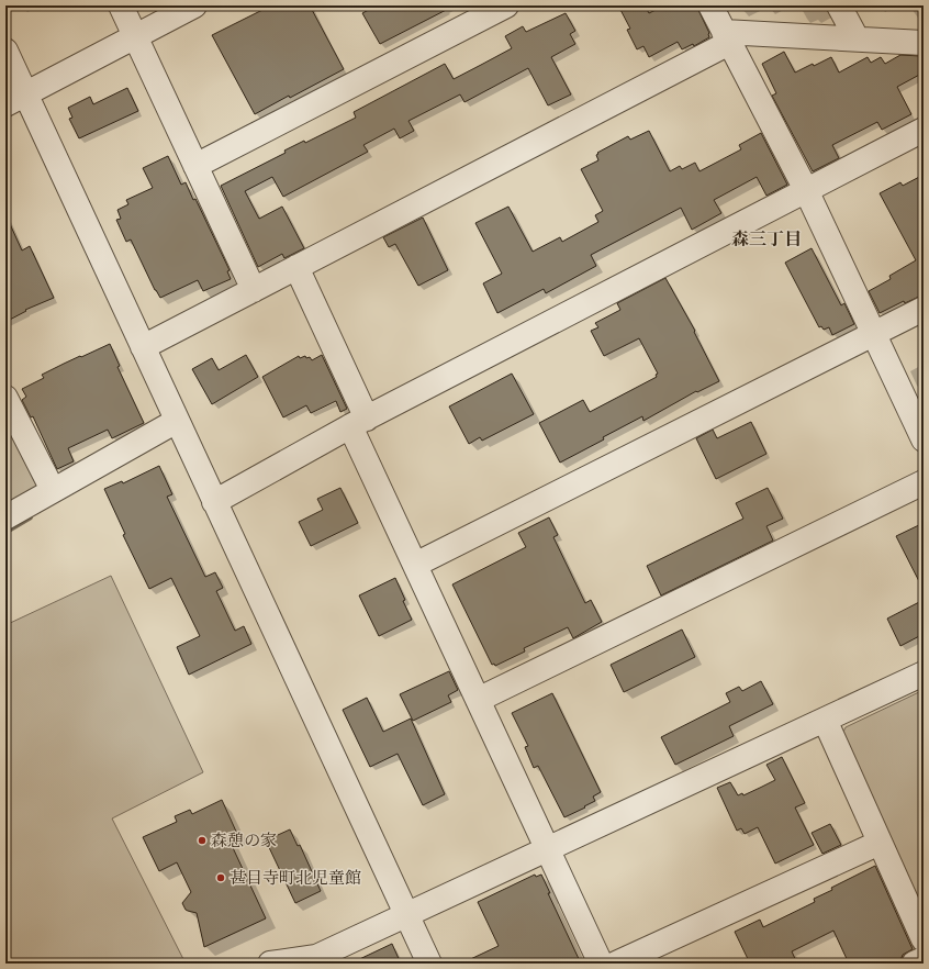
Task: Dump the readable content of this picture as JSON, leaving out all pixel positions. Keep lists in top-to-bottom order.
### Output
{
  "districts": ["森三丁目"],
  "places": ["森憩の家", "甚目寺町北児童館"]
}
